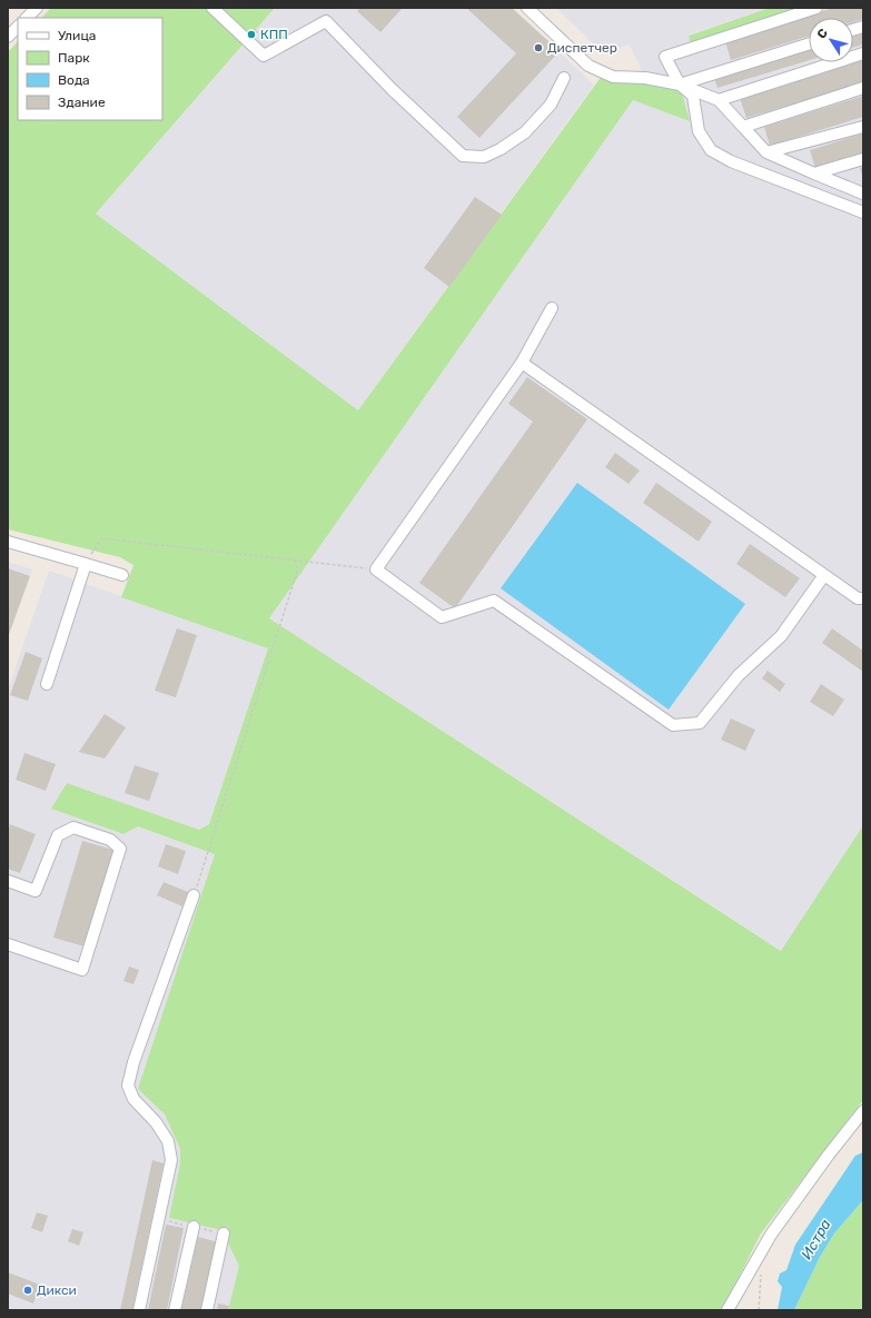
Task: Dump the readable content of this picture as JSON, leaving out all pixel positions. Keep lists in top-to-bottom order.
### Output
{
  "water": ["Истра"],
  "places": ["КПП", "Диспетчер", "Дикси"],
  "legend": [
    "Улица",
    "Парк",
    "Вода",
    "Здание"
  ],
  "north": "top left"
}
